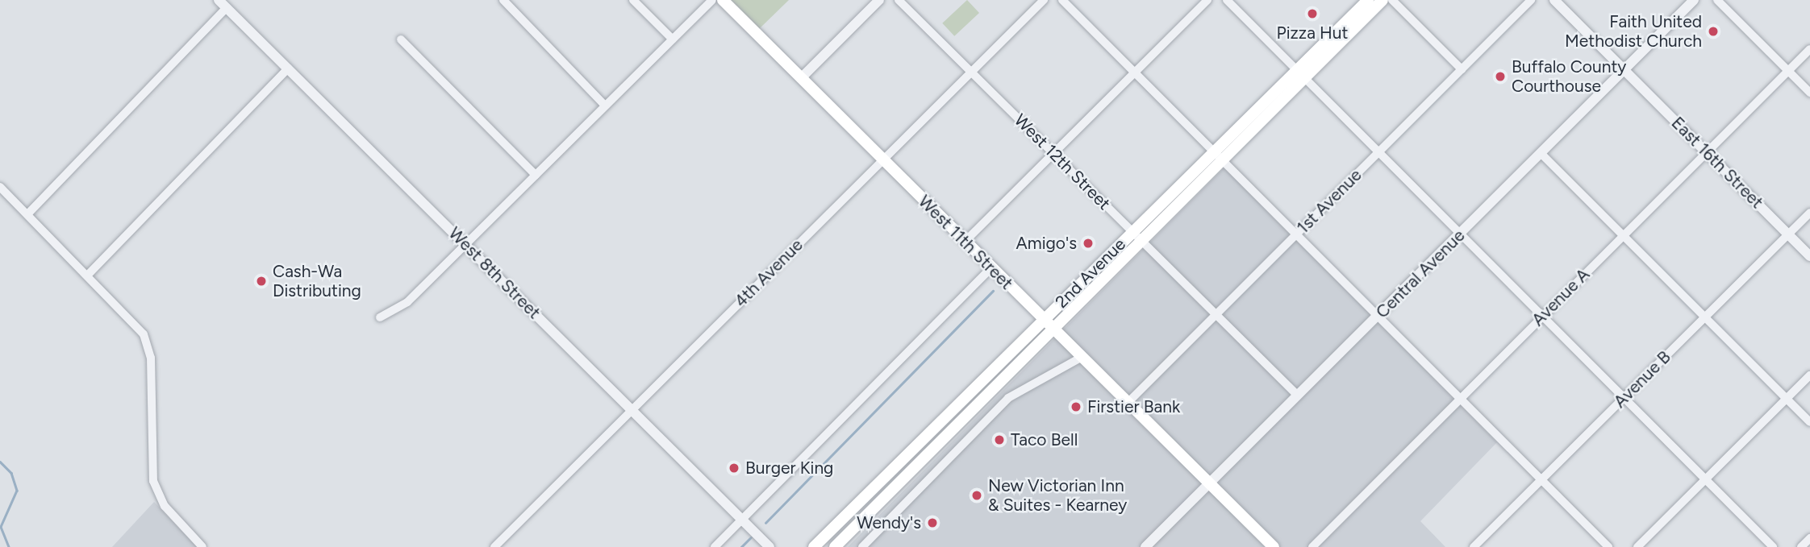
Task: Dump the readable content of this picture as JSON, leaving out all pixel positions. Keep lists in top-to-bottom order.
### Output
{
  "streets": {
    "main road": ["West 11th Street", "2nd Avenue"],
    "street": [
      "West 12th Street",
      "East 16th Street",
      "1st Avenue",
      "West 8th Street",
      "4th Avenue",
      "Central Avenue",
      "Avenue A",
      "Avenue B"
    ]
  },
  "crossings": [
    ["West 12th Street", "1st Avenue"],
    ["West 12th Street", "4th Avenue"],
    ["West 12th Street", "2nd Avenue"],
    ["West 12th Street", "Central Avenue"],
    ["East 16th Street", "Central Avenue"],
    ["East 16th Street", "Avenue A"],
    ["East 16th Street", "Avenue B"],
    ["1st Avenue", "West 11th Street"],
    ["West 11th Street", "4th Avenue"],
    ["West 11th Street", "2nd Avenue"],
    ["West 11th Street", "Central Avenue"],
    ["West 8th Street", "4th Avenue"]
  ],
  "places": [
    "Pizza Hut",
    "Faith United Methodist Church",
    "Buffalo County Courthouse",
    "Amigo's",
    "Cash-Wa Distributing",
    "Firstier Bank",
    "Taco Bell",
    "Burger King",
    "New Victorian Inn & Suites - Kearney",
    "Wendy's"
  ]
}
